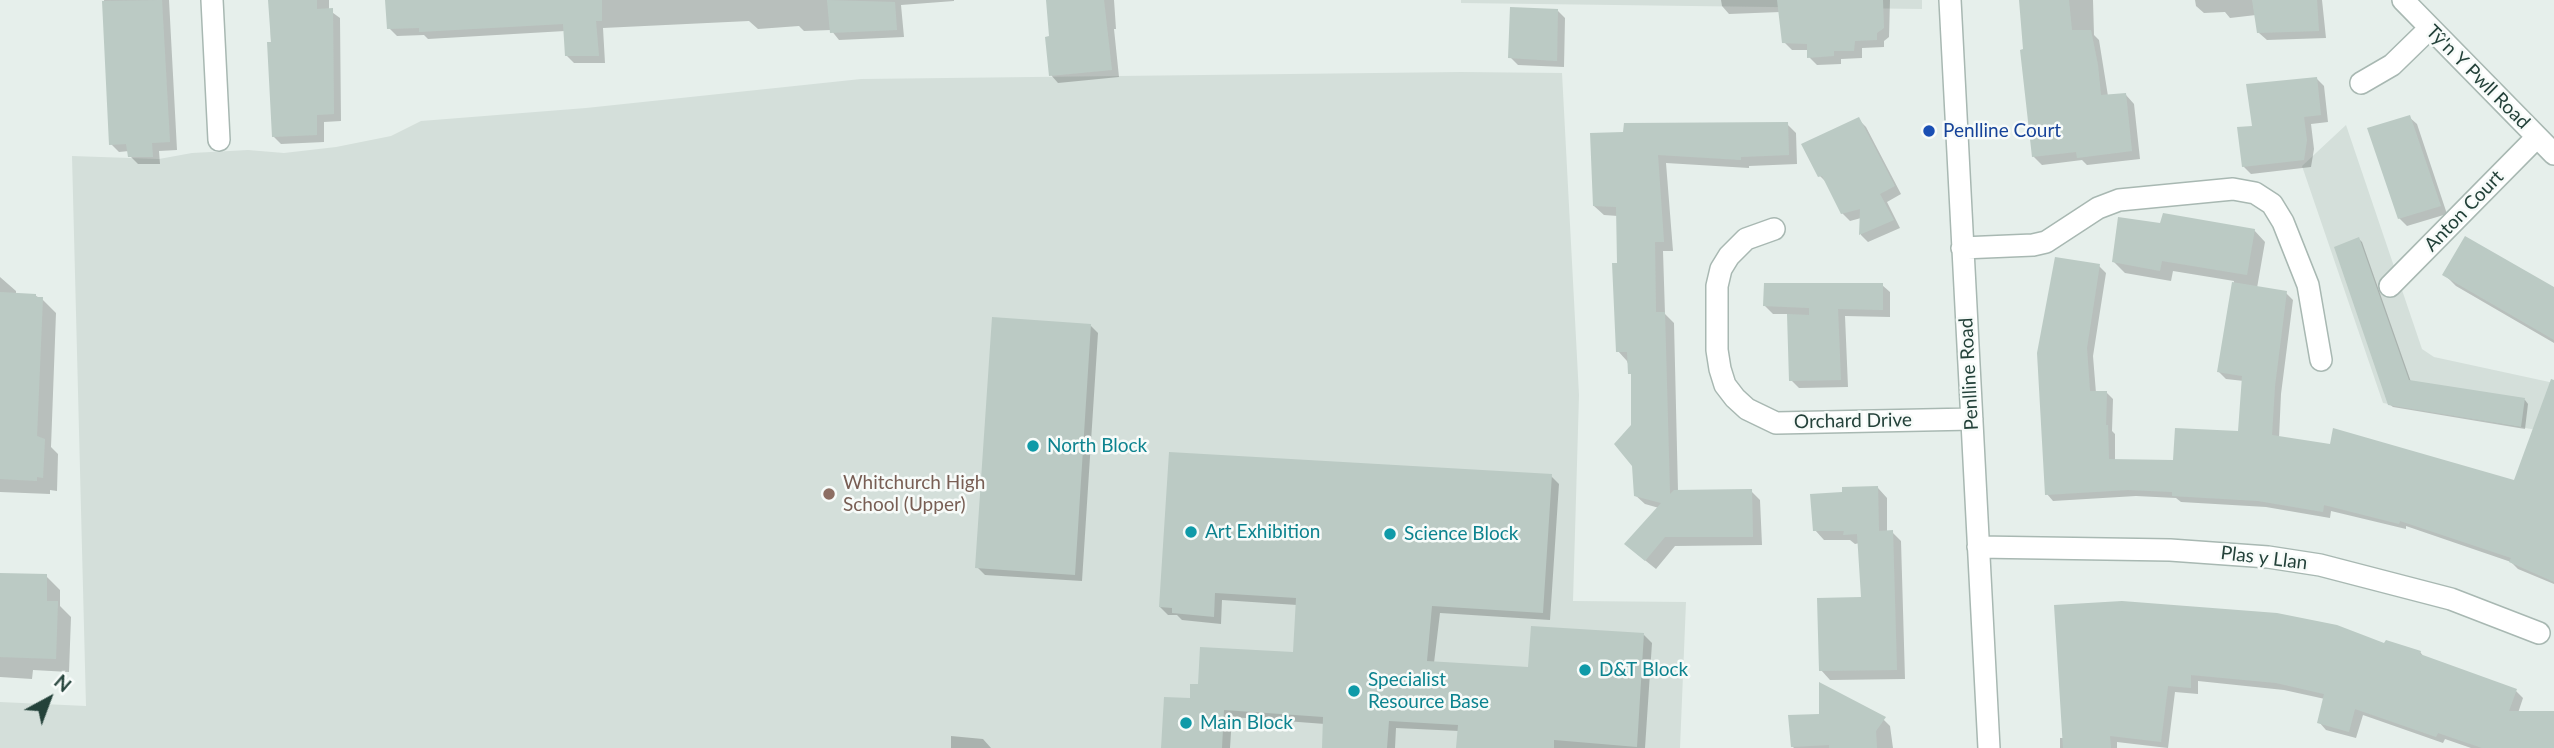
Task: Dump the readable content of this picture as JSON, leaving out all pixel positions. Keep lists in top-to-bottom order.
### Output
{
  "streets": {
    "street": [
      "Tŷ'n Y Pwll Road",
      "Anton Court",
      "Penlline Road",
      "Orchard Drive",
      "Plas y Llan"
    ]
  },
  "crossings": [
    ["Tŷ'n Y Pwll Road", "Anton Court"],
    ["Penlline Road", "Orchard Drive"],
    ["Penlline Road", "Plas y Llan"]
  ],
  "places": [
    "Penlline Court",
    "North Block",
    "Whitchurch High School (Upper)",
    "Art Exhibition",
    "Science Block",
    "D&T Block",
    "Specialist Resource Base",
    "Main Block"
  ],
  "north": "top right"
}
